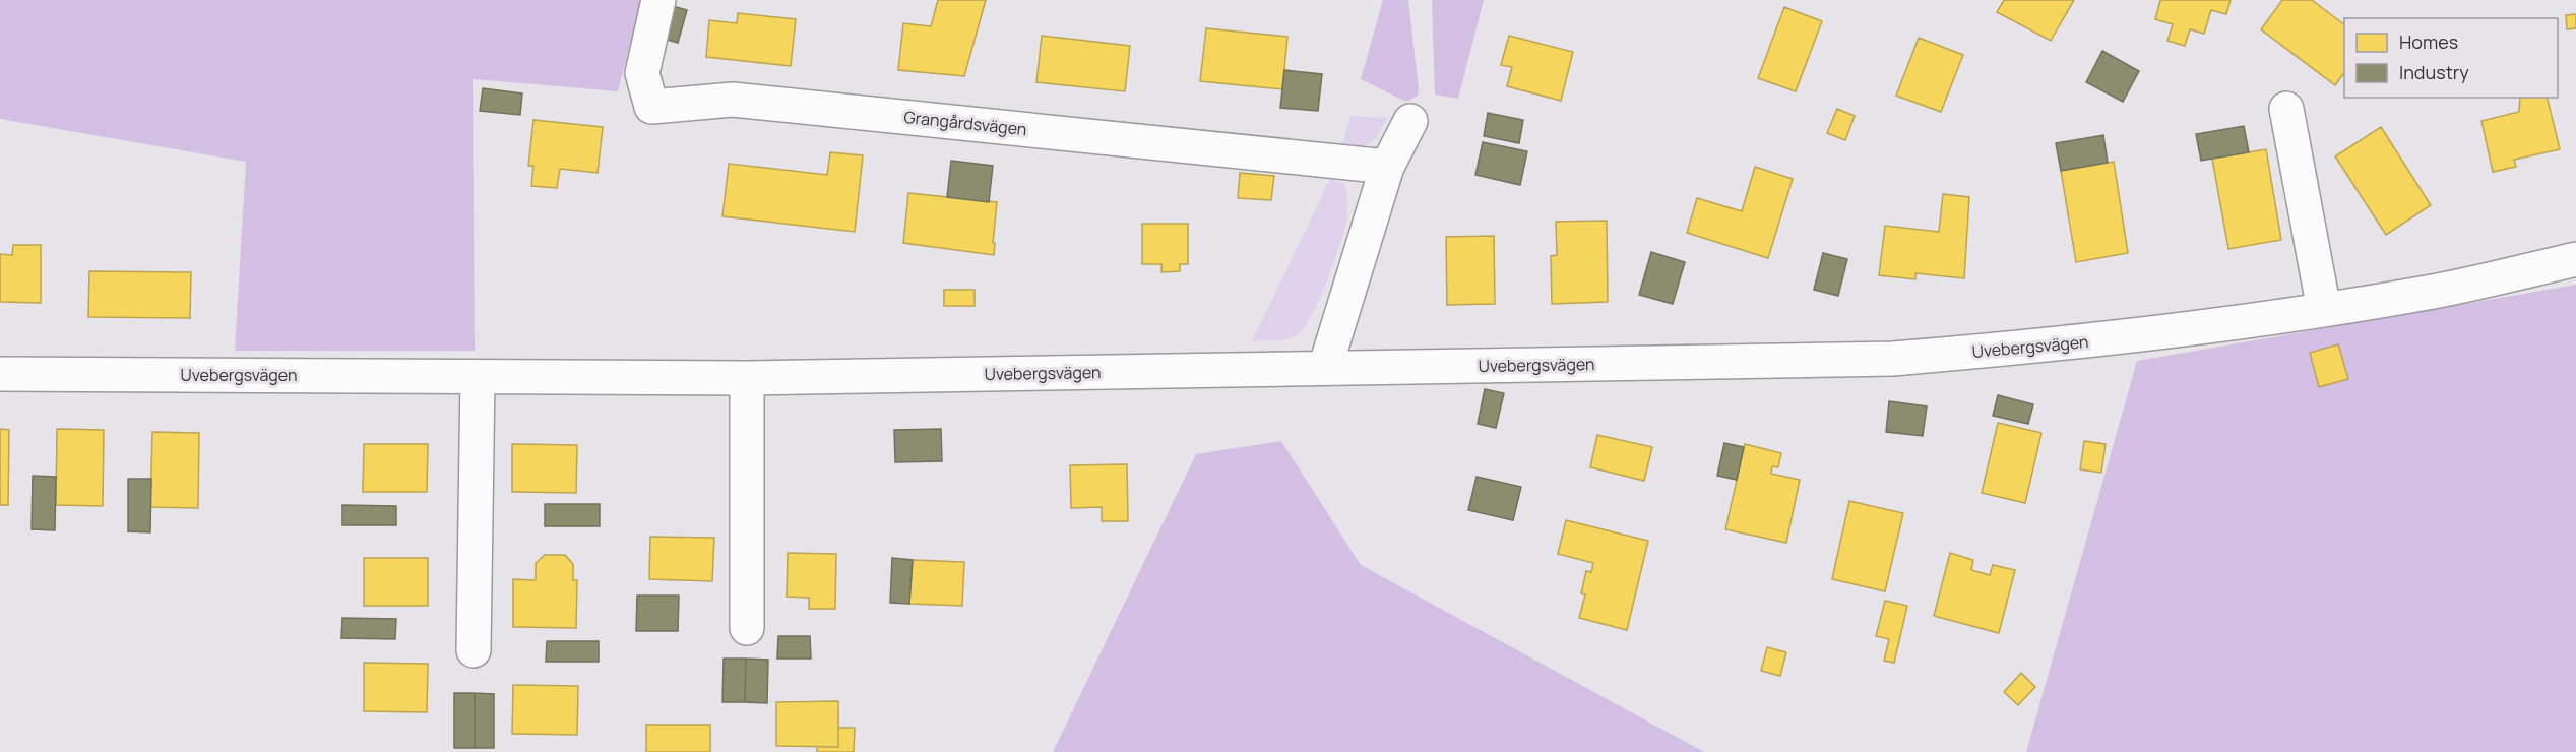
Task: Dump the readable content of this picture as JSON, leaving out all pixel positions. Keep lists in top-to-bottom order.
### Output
{
  "streets": {
    "street": ["Grangårdsvägen", "Uvebergsvägen"]
  },
  "legend": ["Homes", "Industry"]
}
